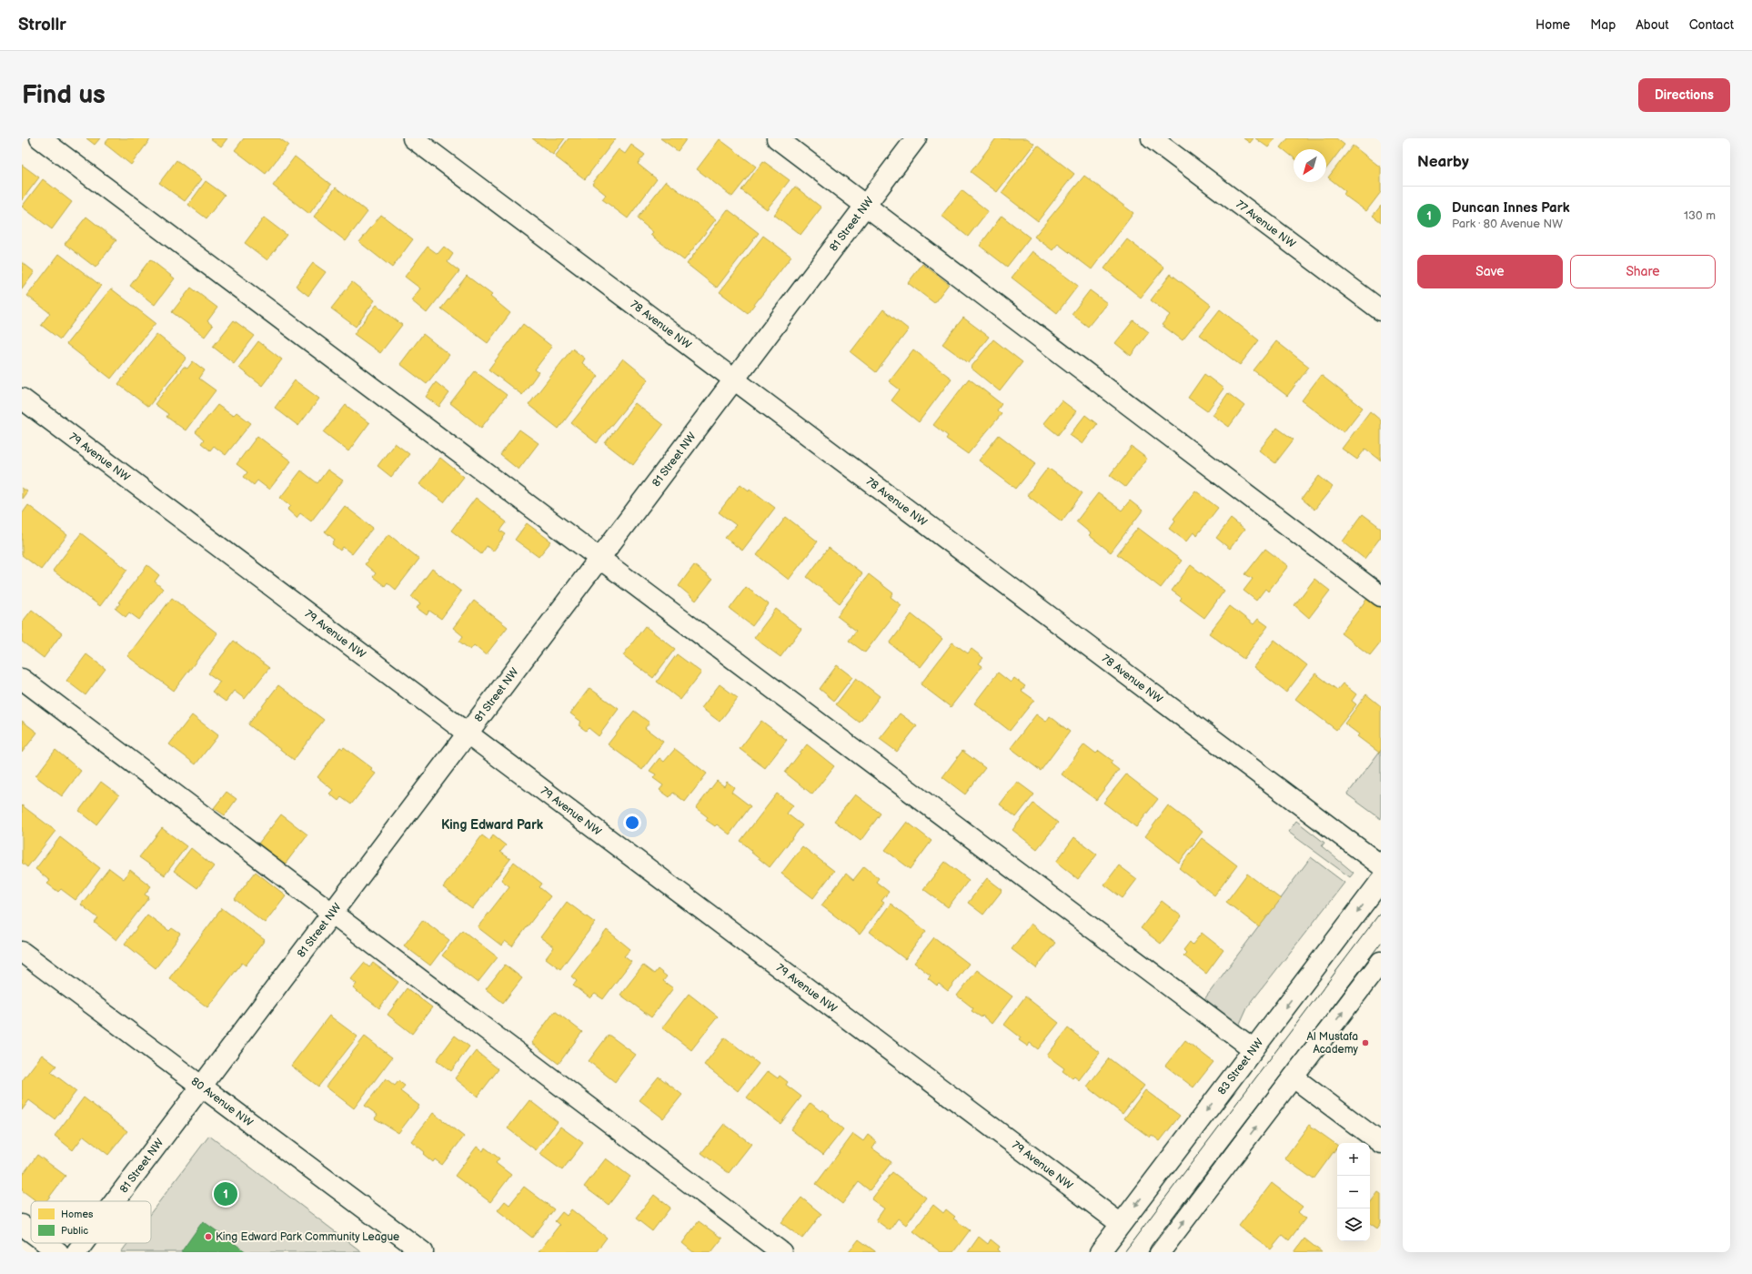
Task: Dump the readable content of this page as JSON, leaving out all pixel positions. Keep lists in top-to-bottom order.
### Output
{
  "streets": {
    "street": [
      "77 Avenue NW",
      "81 Street NW",
      "78 Avenue NW",
      "79 Avenue NW",
      "83 Street NW",
      "80 Avenue NW"
    ]
  },
  "crossings": [
    ["81 Street NW", "78 Avenue NW"],
    ["81 Street NW", "79 Avenue NW"],
    ["81 Street NW", "80 Avenue NW"],
    ["79 Avenue NW", "83 Street NW"]
  ],
  "districts": ["King Edward Park"],
  "places": ["Al Mustafa Academy", "King Edward Park Community League"],
  "legend": ["Homes", "Public"],
  "north": "bottom left",
  "page": {
    "header": "Strollr",
    "nav": [
      "Home",
      "Map",
      "About",
      "Contact"
    ],
    "buttons": [
      "Directions",
      ["Save", "Share"]
    ],
    "title": "Find us",
    "heading": "Nearby",
    "list": [
      {
        "mark": "1",
        "name": "Duncan Innes Park",
        "note": "Park · 80 Avenue NW",
        "value": "130 m"
      }
    ],
    "map_buttons": ["+", "−"],
    "pins": "1"
  }
}
